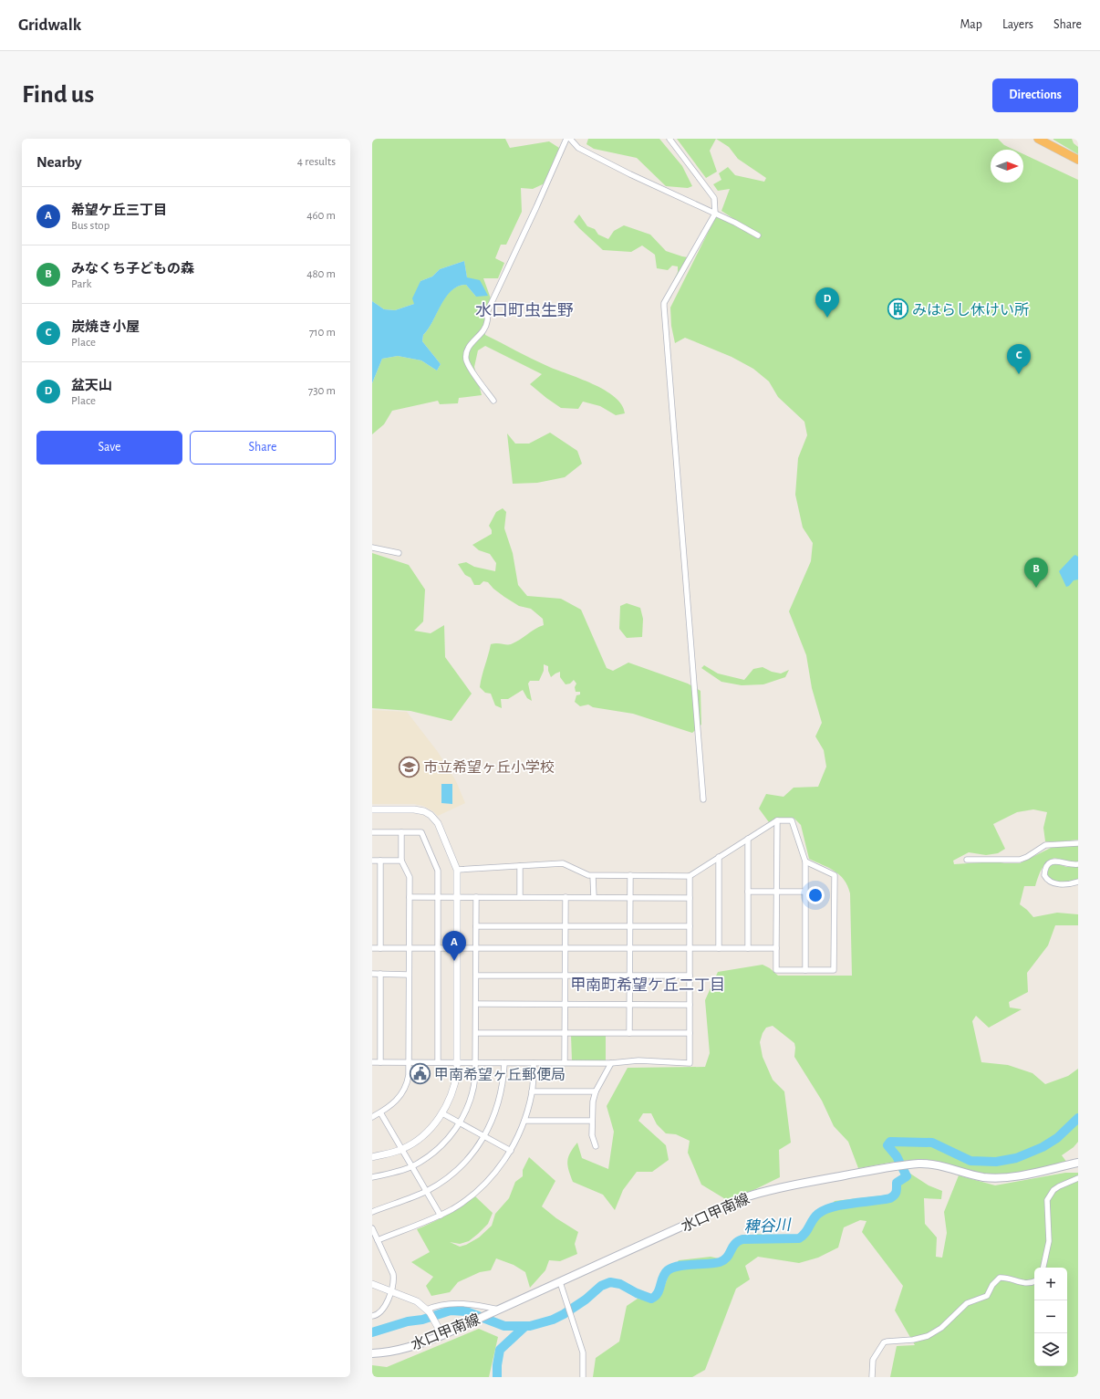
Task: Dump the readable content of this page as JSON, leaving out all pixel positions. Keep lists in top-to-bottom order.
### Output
{
  "streets": {
    "main road": ["水口甲南線"]
  },
  "districts": ["水口町虫生野", "甲南町希望ケ丘二丁目"],
  "water": ["稗谷川"],
  "places": {
    "building": ["みはらし休けい所"],
    "school or university": ["市立希望ヶ丘小学校"],
    "public building": ["甲南希望ヶ丘郵便局"]
  },
  "north": "right",
  "page": {
    "header": "Gridwalk",
    "nav": ["Map", "Layers", "Share"],
    "buttons": [
      "Directions",
      ["Save", "Share"]
    ],
    "title": "Find us",
    "heading": ["Nearby", "4 results"],
    "list": [
      {
        "mark": "A",
        "name": "希望ケ丘三丁目",
        "note": "Bus stop",
        "value": "460 m"
      },
      {
        "mark": "B",
        "name": "みなくち子どもの森",
        "note": "Park",
        "value": "480 m"
      },
      {
        "mark": "C",
        "name": "炭焼き小屋",
        "note": "Place",
        "value": "710 m"
      },
      {
        "mark": "D",
        "name": "盆天山",
        "note": "Place",
        "value": "730 m"
      }
    ],
    "pins": [
      "D",
      "C",
      "B",
      "A"
    ],
    "map_buttons": ["+", "−"]
  }
}
